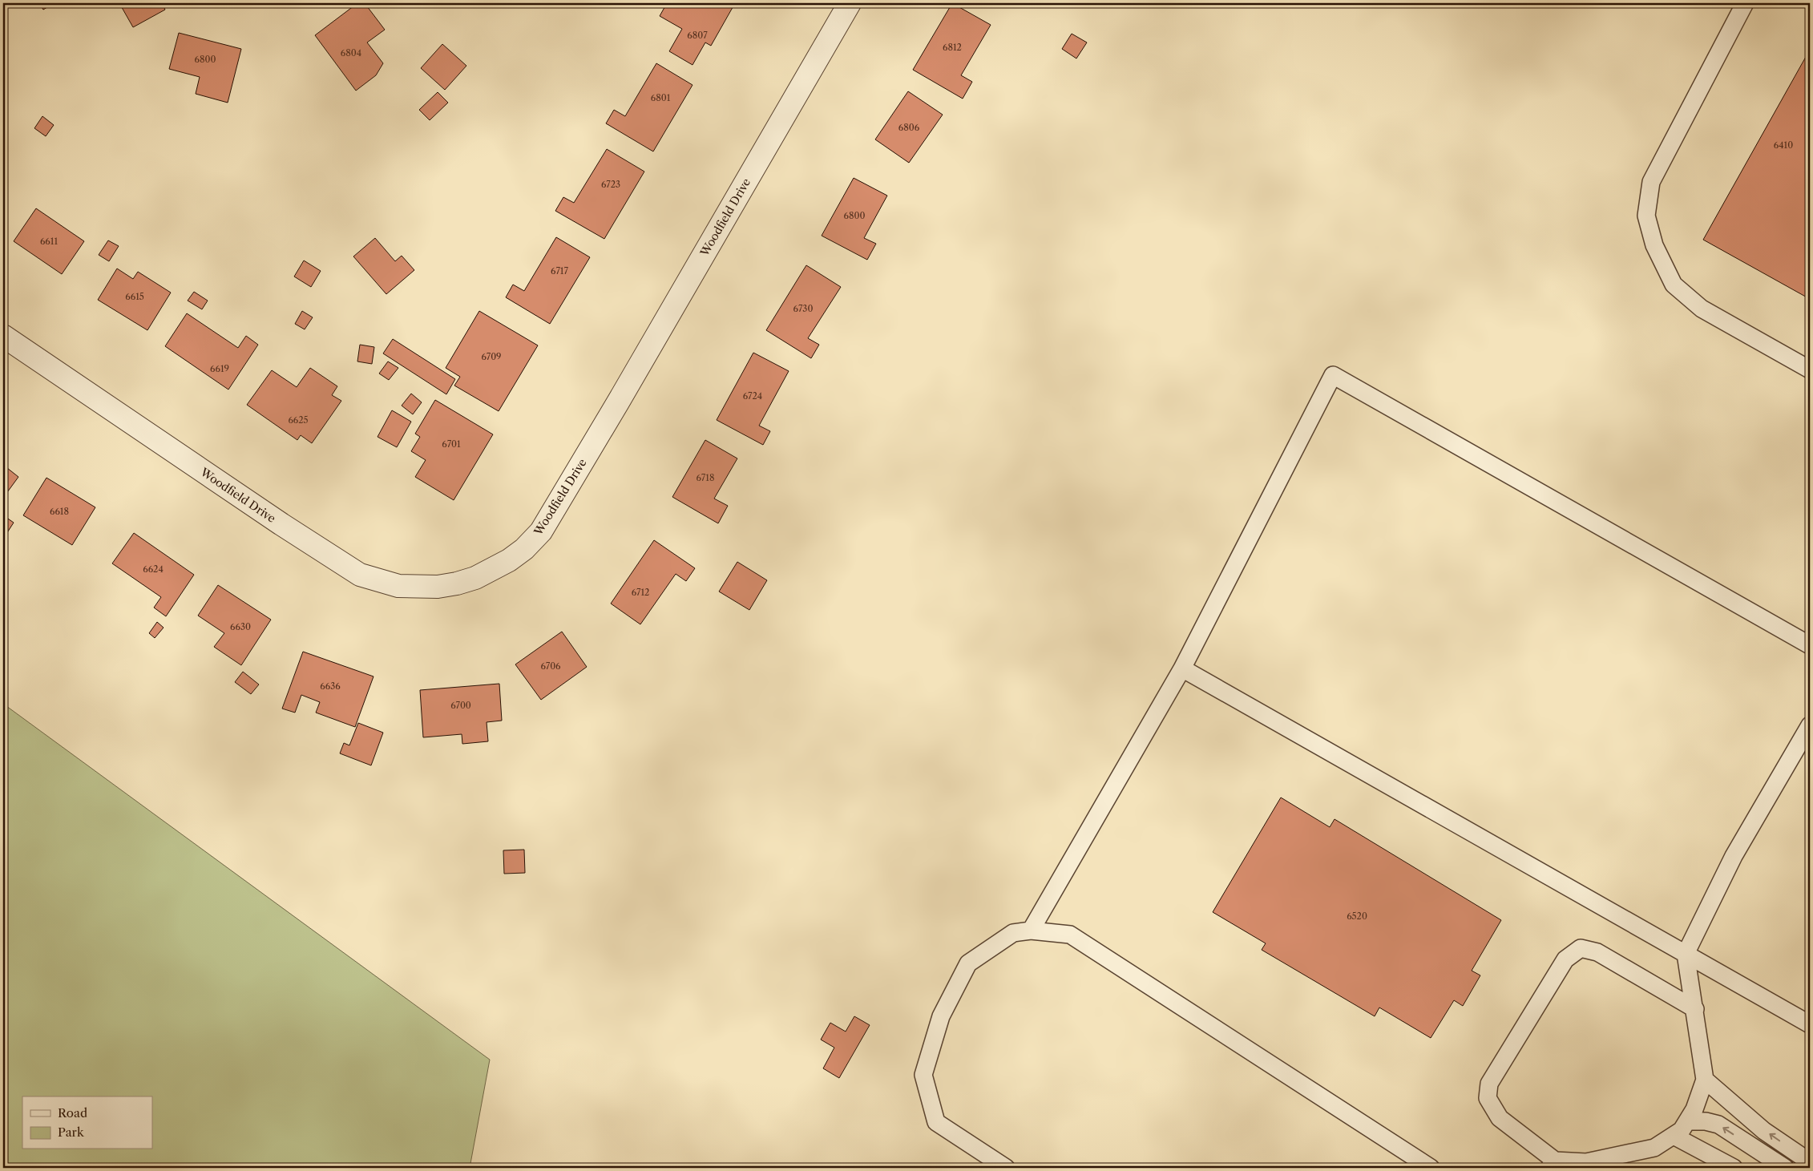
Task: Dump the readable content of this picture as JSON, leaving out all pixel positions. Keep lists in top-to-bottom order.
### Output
{
  "streets": {
    "street": ["Woodfield Drive"]
  },
  "house_numbers": [
    "6807",
    "6812",
    "6804",
    "6800",
    "6801",
    "6806",
    "6410",
    "6723",
    "6800",
    "6611",
    "6717",
    "6615",
    "6730",
    "6709",
    "6619",
    "6724",
    "6625",
    "6701",
    "6718",
    "6618",
    "6624",
    "6712",
    "6630",
    "6706",
    "6636",
    "6700",
    "6520"
  ],
  "legend": ["Road", "Park"]
}
